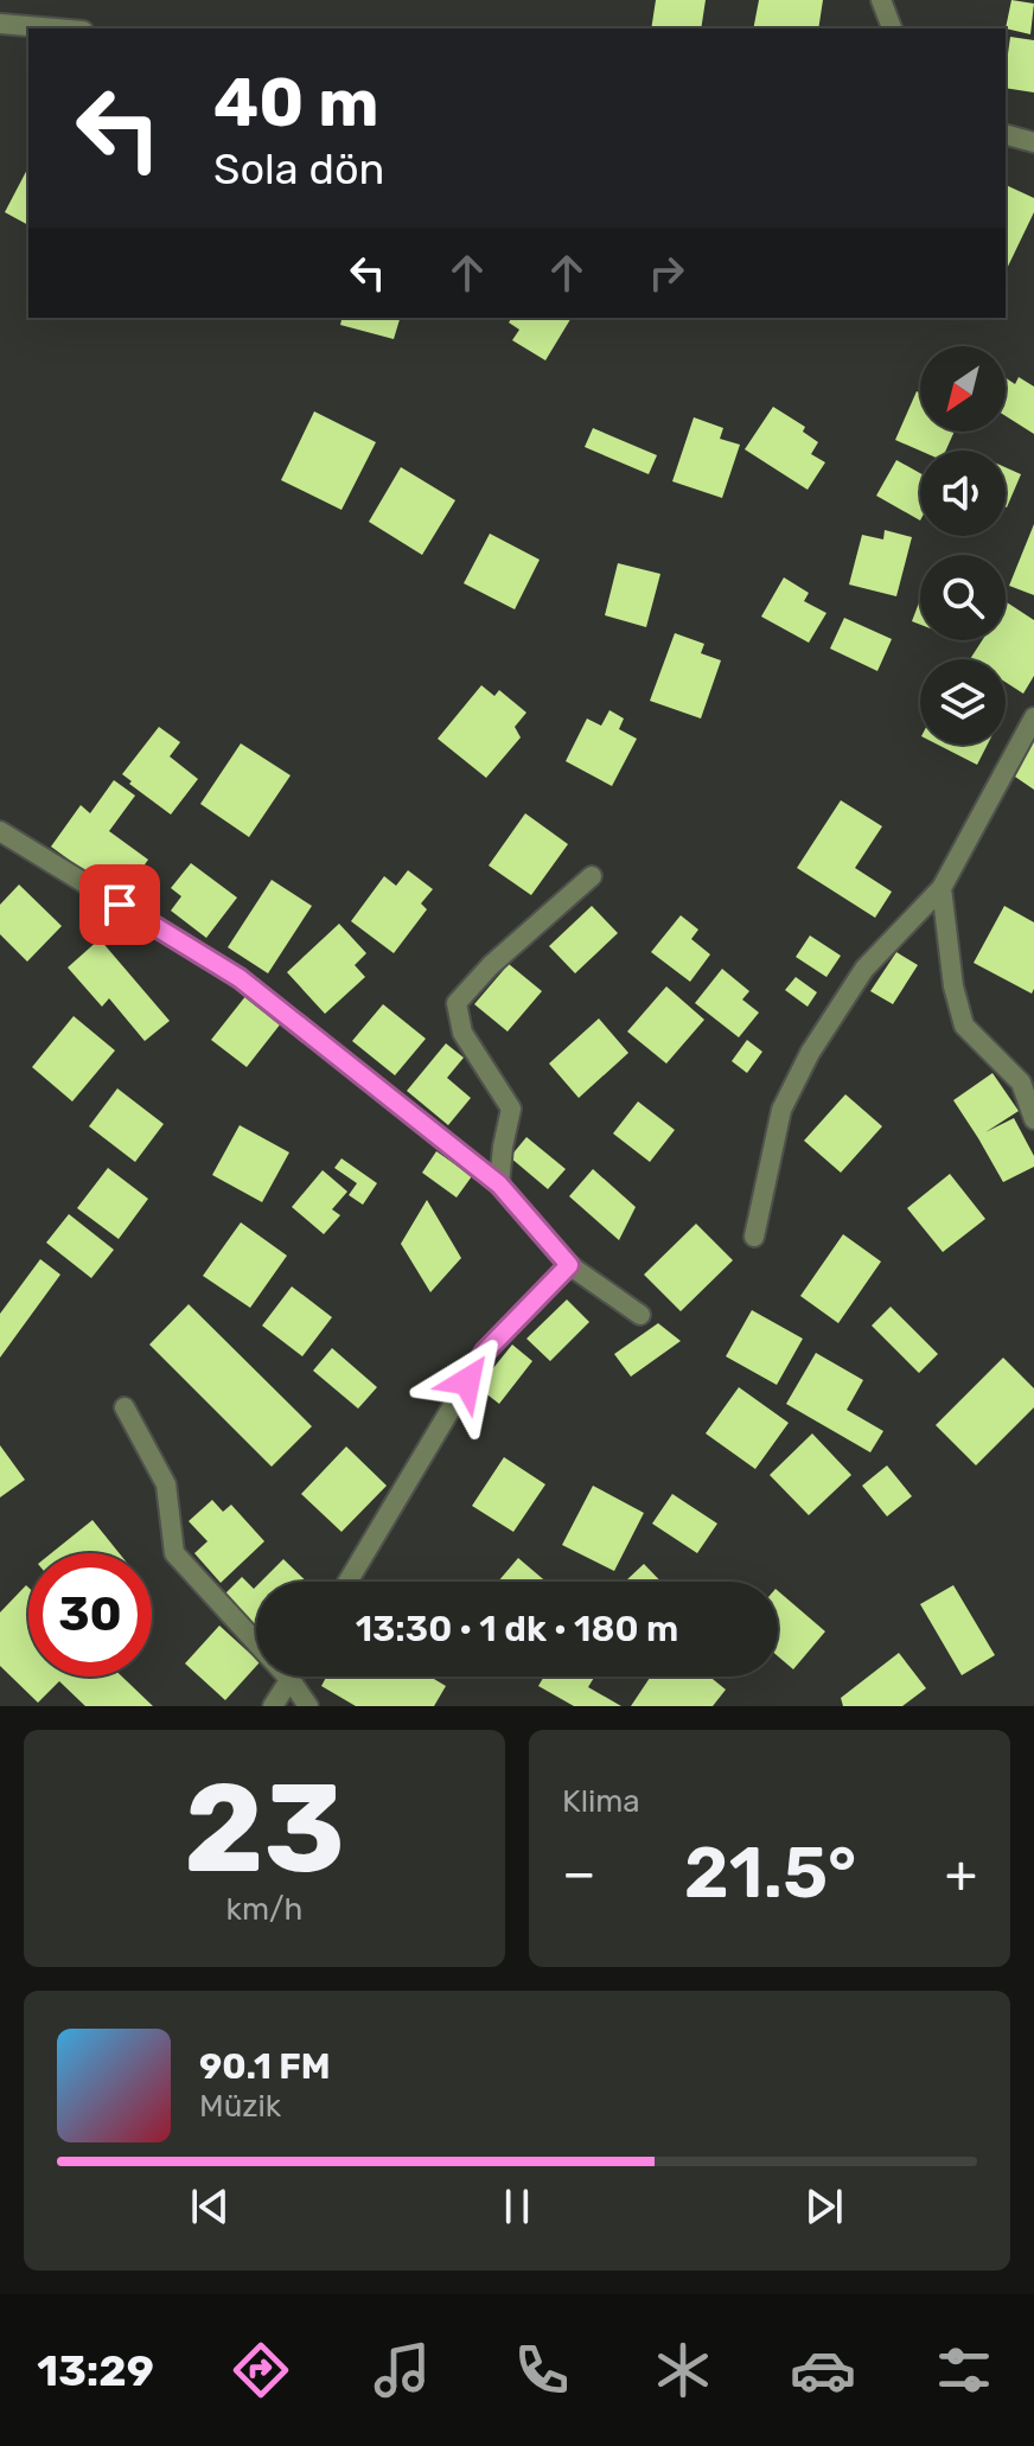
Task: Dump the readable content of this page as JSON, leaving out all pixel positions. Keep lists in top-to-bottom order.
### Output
{
  "north": "bottom left",
  "page": {
    "turn": ["40 m", "Sola dön"],
    "limit": "30",
    "trip": "13:30 · 1 dk · 180 m",
    "tile": [
      ["23", "km/h"],
      "Klima"
    ],
    "heat": ["−", "21.5°", "+"],
    "song": ["90.1 FM", "Müzik"],
    "tabs": "13:29"
  }
}
